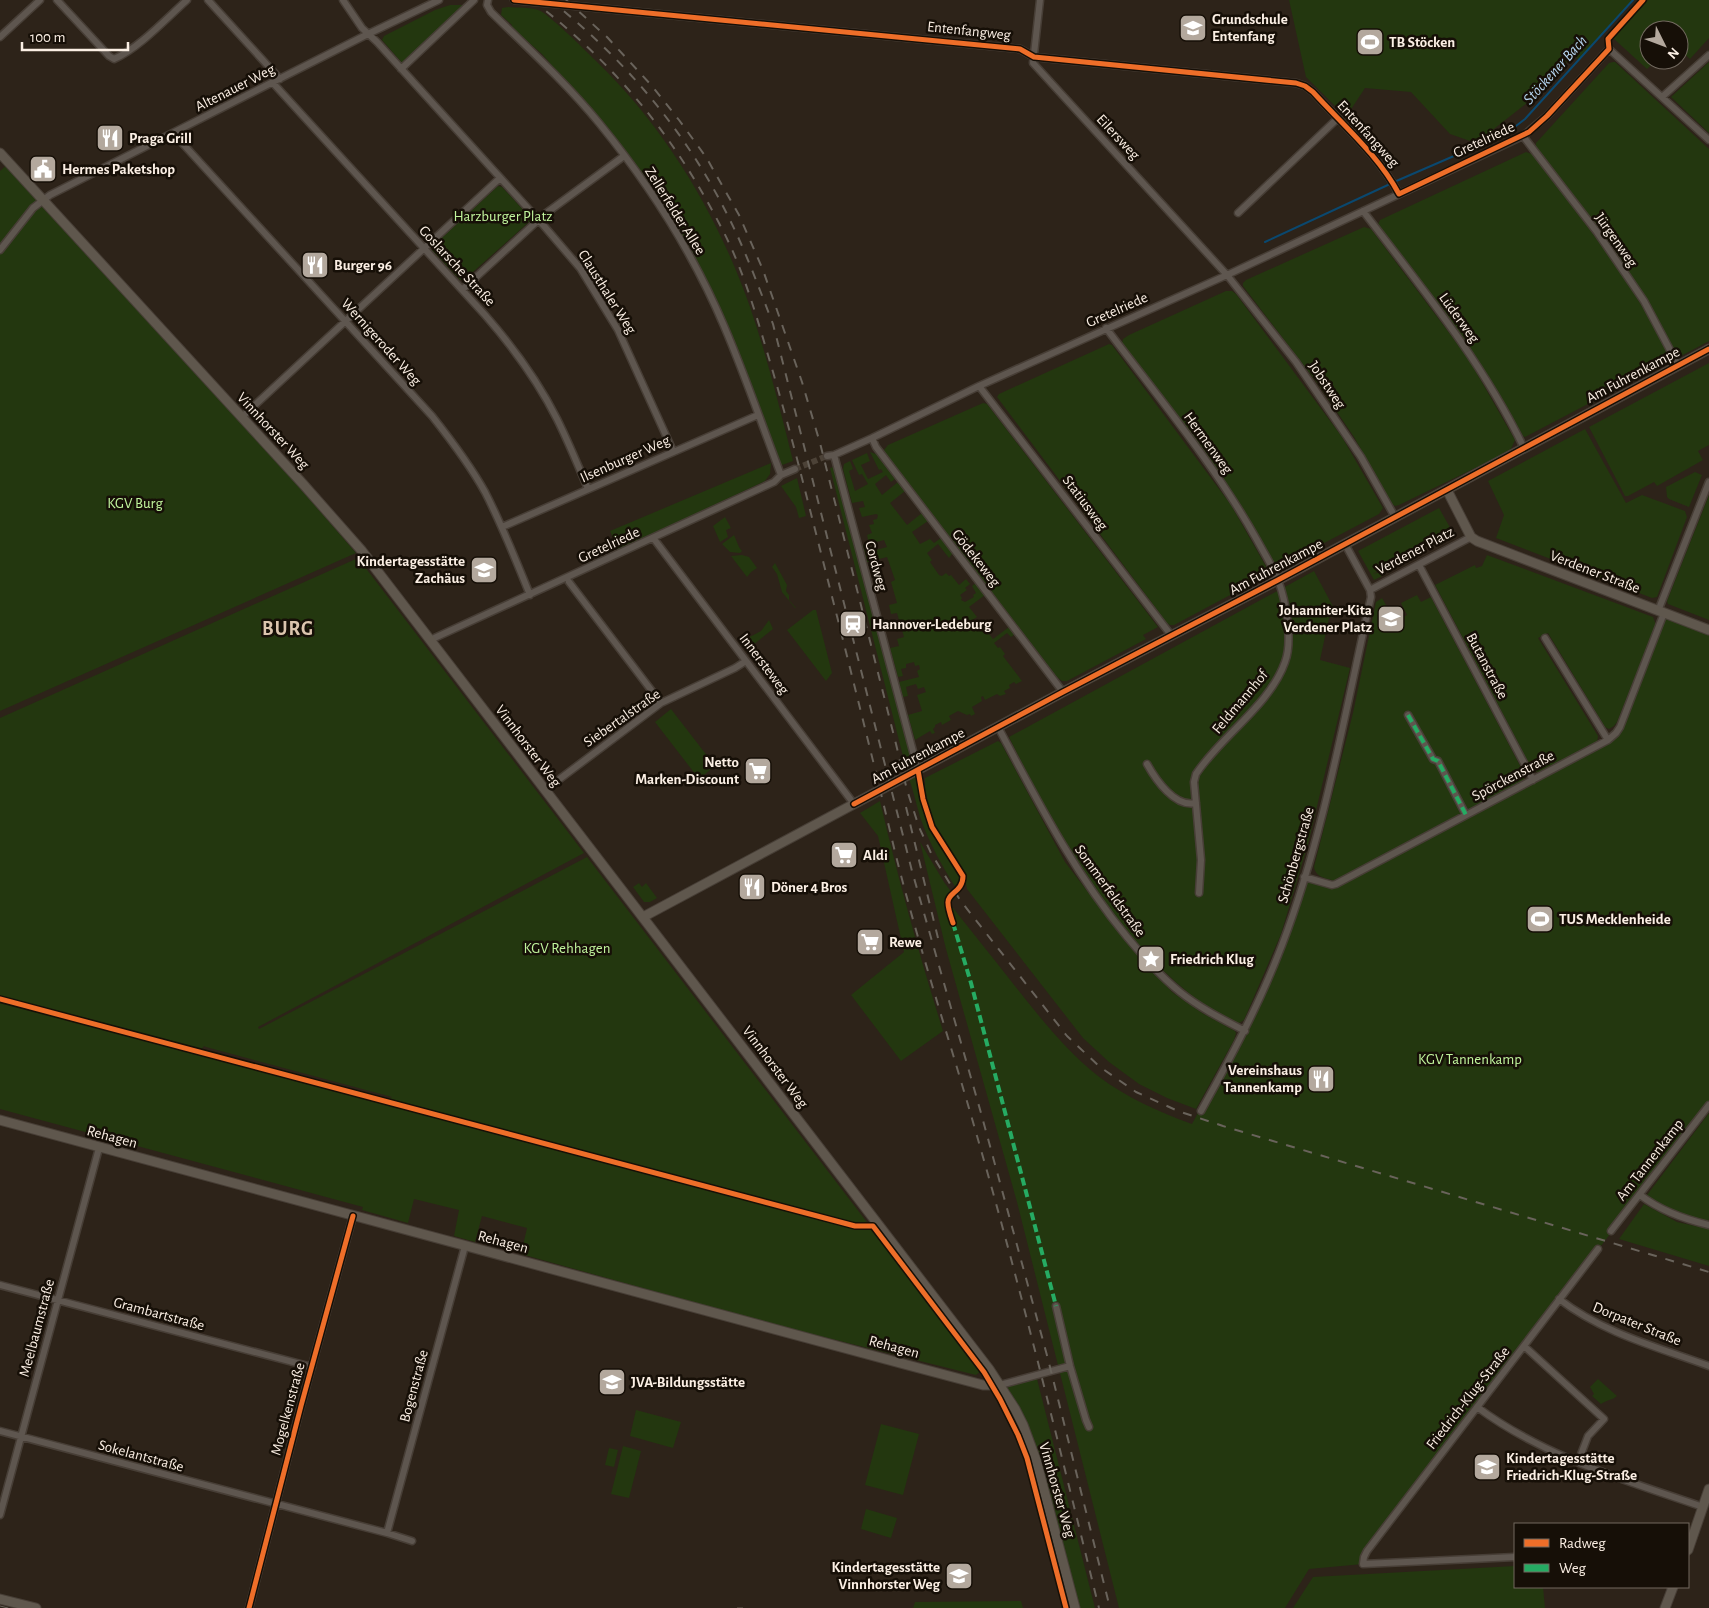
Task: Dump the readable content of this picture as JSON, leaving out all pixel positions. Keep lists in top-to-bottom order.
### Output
{
  "streets": {
    "street": [
      "Entenfangweg",
      "Altenauer Weg",
      "Eilersweg",
      "Gretelriede",
      "Zellerfelder Allee",
      "Jürgenweg",
      "Goslarsche Straße",
      "Clausthaler Weg",
      "Lüderweg",
      "Wernigeroder Weg",
      "Am Fuhrenkampe",
      "Jobstweg",
      "Vinnhorster Weg",
      "Hermenweg",
      "Ilsenburger Weg",
      "Statiusweg",
      "Verdener Platz",
      "Gödekeweg",
      "Cordweg",
      "Verdener Straße",
      "Innersteweg",
      "Butanstraße",
      "Feldmannhof",
      "Siebertalstraße",
      "Spörckenstraße",
      "Schönbergstraße",
      "Sommerfeldstraße",
      "Rehagen",
      "Am Tannenkamp",
      "Grambartstraße",
      "Dorpater Straße",
      "Meelbaumstraße",
      "Bogenstraße",
      "Friedrich-Klug-Straße",
      "Mogelkenstraße",
      "Sokelantstraße"
    ]
  },
  "crossings": [
    ["Entenfangweg", "Eilersweg"],
    ["Entenfangweg", "Gretelriede"],
    ["Altenauer Weg", "Goslarsche Straße"],
    ["Altenauer Weg", "Clausthaler Weg"],
    ["Altenauer Weg", "Wernigeroder Weg"],
    ["Altenauer Weg", "Vinnhorster Weg"],
    ["Eilersweg", "Gretelriede"],
    ["Eilersweg", "Jobstweg"],
    ["Gretelriede", "Zellerfelder Allee"],
    ["Gretelriede", "Jürgenweg"],
    ["Gretelriede", "Lüderweg"],
    ["Gretelriede", "Wernigeroder Weg"],
    ["Gretelriede", "Jobstweg"],
    ["Gretelriede", "Vinnhorster Weg"],
    ["Gretelriede", "Hermenweg"],
    ["Gretelriede", "Statiusweg"],
    ["Gretelriede", "Gödekeweg"],
    ["Gretelriede", "Cordweg"],
    ["Gretelriede", "Innersteweg"],
    ["Zellerfelder Allee", "Ilsenburger Weg"],
    ["Jürgenweg", "Am Fuhrenkampe"],
    ["Goslarsche Straße", "Ilsenburger Weg"],
    ["Clausthaler Weg", "Ilsenburger Weg"],
    ["Lüderweg", "Am Fuhrenkampe"],
    ["Wernigeroder Weg", "Ilsenburger Weg"],
    ["Am Fuhrenkampe", "Jobstweg"],
    ["Am Fuhrenkampe", "Vinnhorster Weg"],
    ["Am Fuhrenkampe", "Hermenweg"],
    ["Am Fuhrenkampe", "Statiusweg"],
    ["Am Fuhrenkampe", "Verdener Platz"],
    ["Am Fuhrenkampe", "Gödekeweg"],
    ["Am Fuhrenkampe", "Cordweg"],
    ["Am Fuhrenkampe", "Innersteweg"],
    ["Am Fuhrenkampe", "Feldmannhof"],
    ["Am Fuhrenkampe", "Sommerfeldstraße"],
    ["Vinnhorster Weg", "Siebertalstraße"],
    ["Vinnhorster Weg", "Rehagen"],
    ["Hermenweg", "Feldmannhof"],
    ["Verdener Platz", "Verdener Straße"],
    ["Verdener Platz", "Butanstraße"],
    ["Verdener Platz", "Schönbergstraße"],
    ["Verdener Straße", "Spörckenstraße"],
    ["Innersteweg", "Siebertalstraße"],
    ["Butanstraße", "Spörckenstraße"],
    ["Spörckenstraße", "Schönbergstraße"],
    ["Schönbergstraße", "Sommerfeldstraße"],
    ["Rehagen", "Meelbaumstraße"],
    ["Rehagen", "Bogenstraße"],
    ["Rehagen", "Mogelkenstraße"],
    ["Grambartstraße", "Meelbaumstraße"],
    ["Grambartstraße", "Mogelkenstraße"],
    ["Dorpater Straße", "Friedrich-Klug-Straße"],
    ["Meelbaumstraße", "Sokelantstraße"],
    ["Mogelkenstraße", "Sokelantstraße"]
  ],
  "districts": ["BURG"],
  "water": ["Stöckener Bach"],
  "parks": [
    "Harzburger Platz",
    "KGV Burg",
    "KGV Rehhagen",
    "KGV Tannenkamp"
  ],
  "places": {
    "school or university": [
      "Grundschule Entenfang",
      "Kindertagesstätte Zachäus",
      "Johanniter-Kita Verdener Platz",
      "JVA-Bildungsstätte",
      "Kindertagesstätte Friedrich-Klug-Straße",
      "Kindertagesstätte Vinnhorster Weg"
    ],
    "sports": ["TB Stöcken", "TUS Mecklenheide"],
    "restaurant": [
      "Praga Grill",
      "Burger 96",
      "Döner 4 Bros",
      "Vereinshaus Tannenkamp"
    ],
    "public building": ["Hermes Paketshop"],
    "station": ["Hannover-Ledeburg"],
    "supermarket": ["Netto Marken-Discount", "Aldi", "Rewe"],
    "place": ["Friedrich Klug"]
  },
  "legend": ["Radweg", "Weg"],
  "scale_bar": "100 m",
  "north": "bottom right"
}
